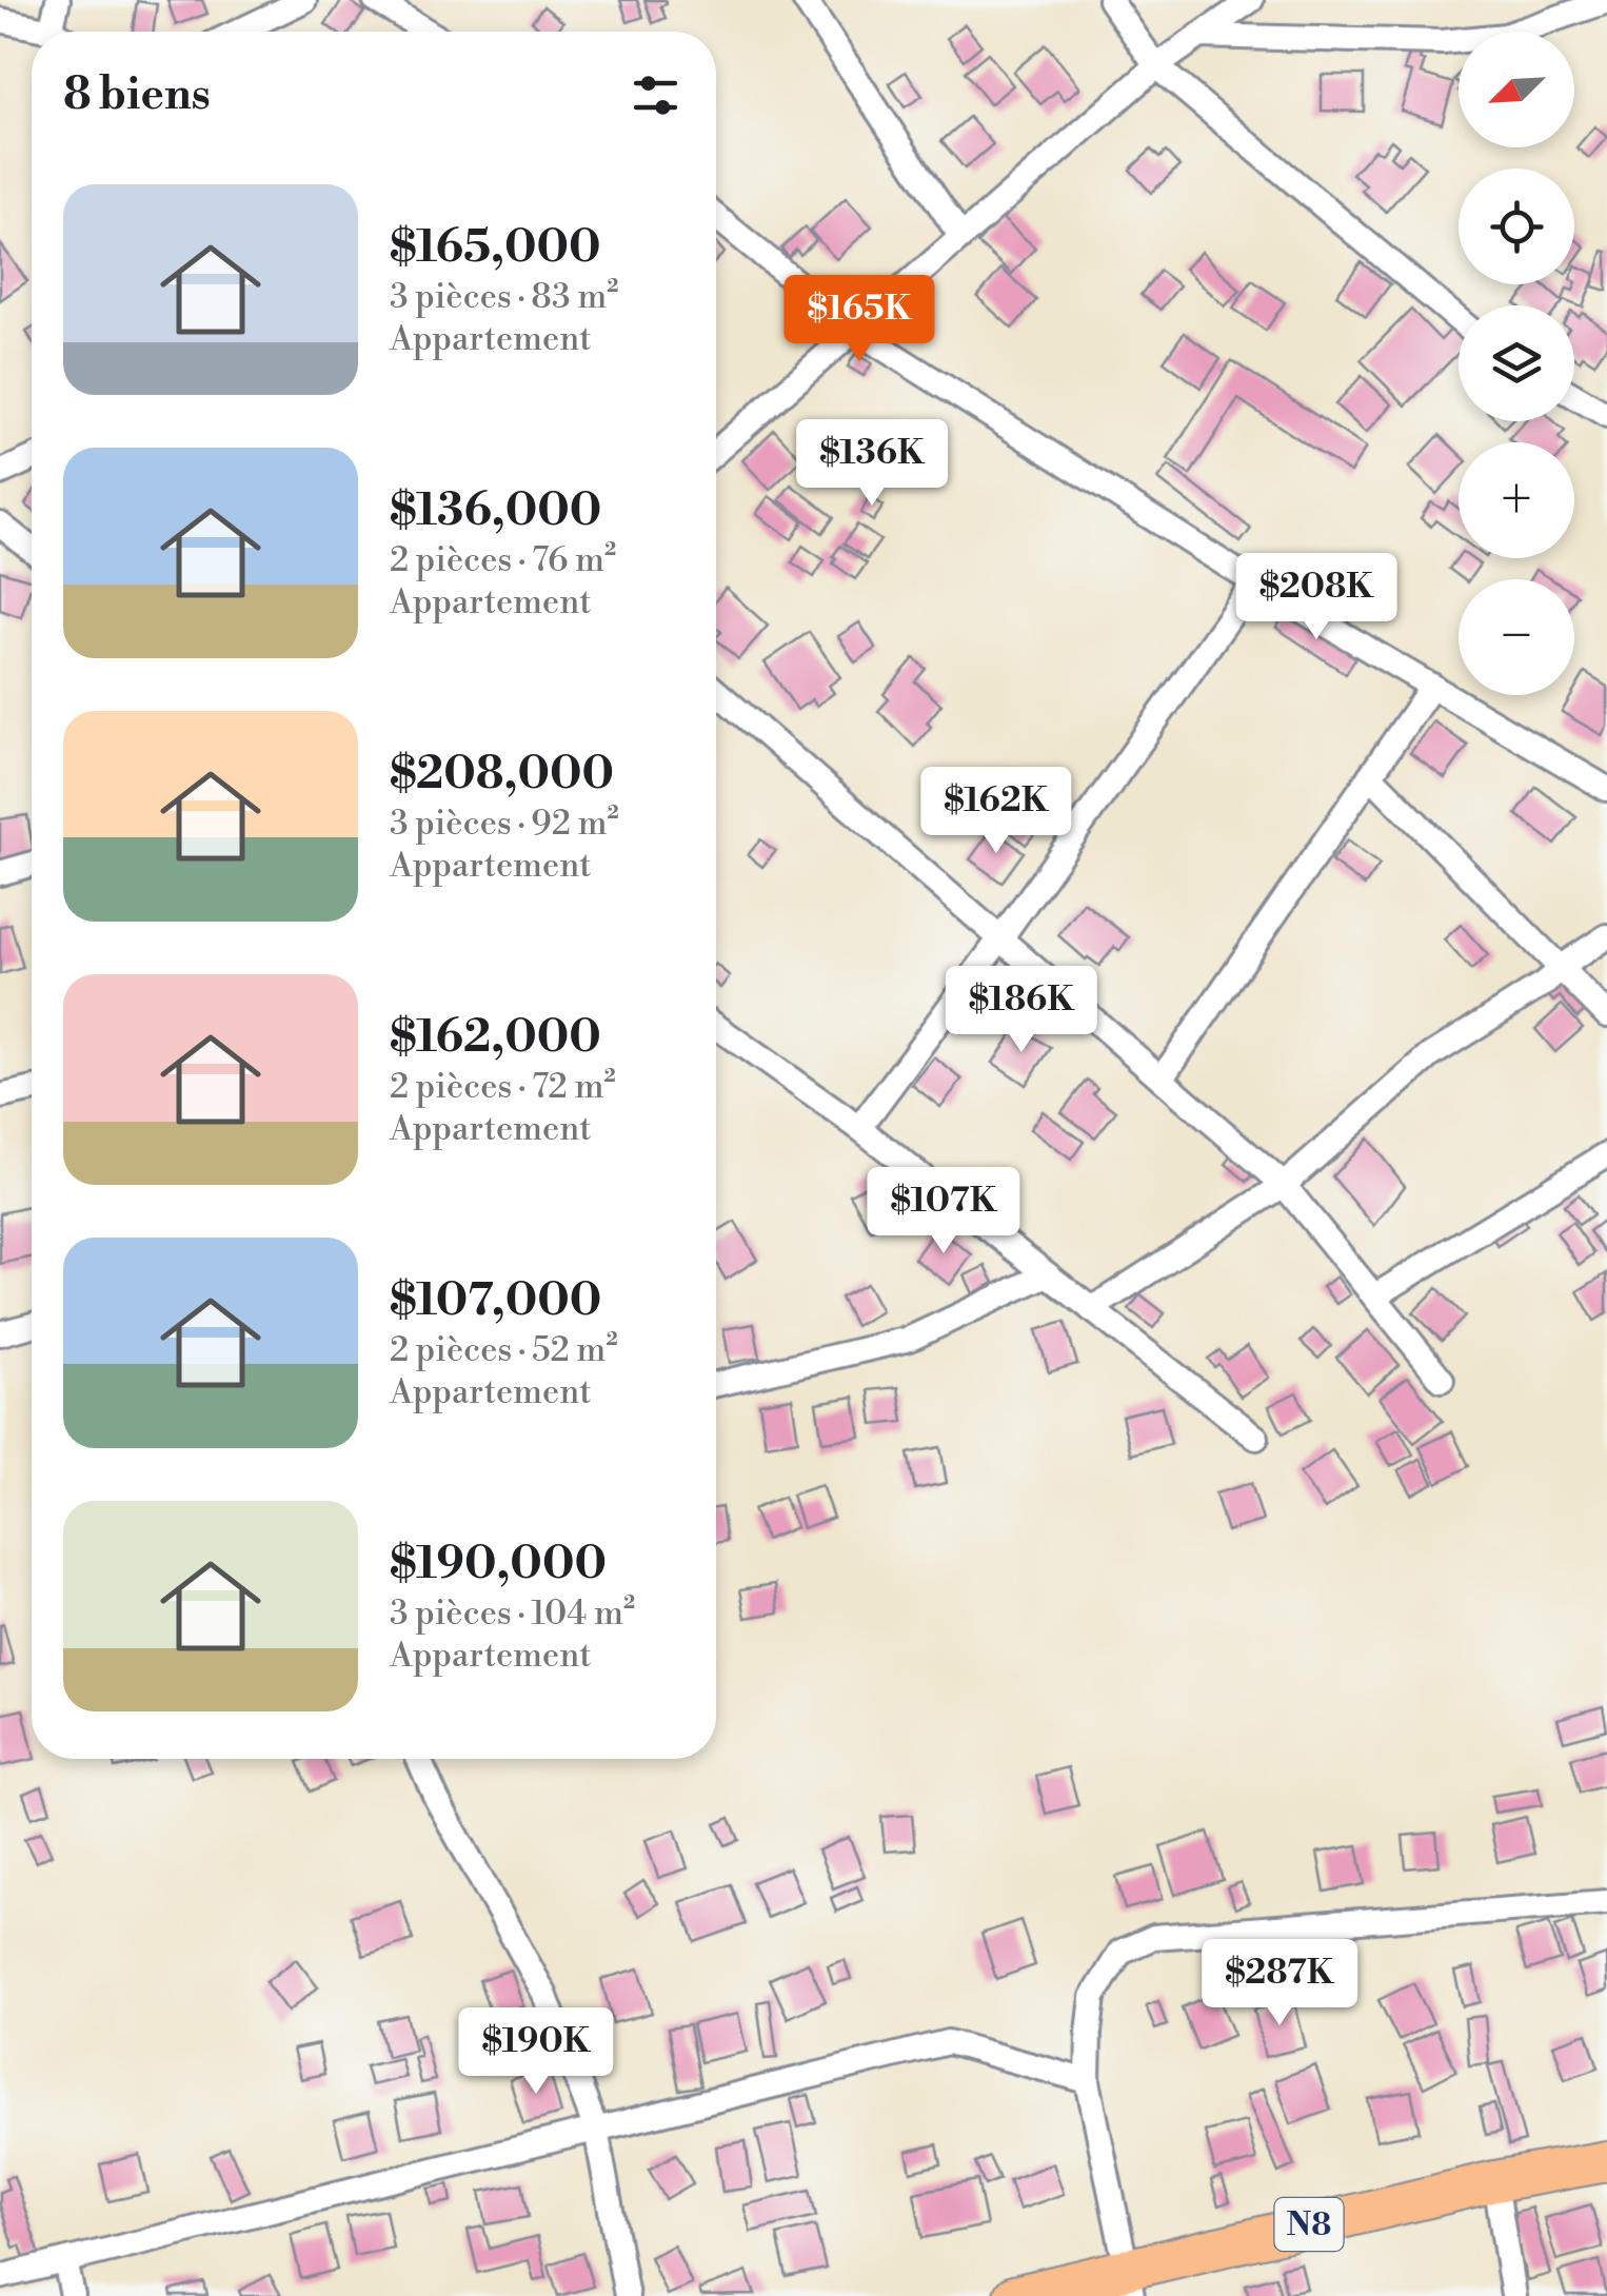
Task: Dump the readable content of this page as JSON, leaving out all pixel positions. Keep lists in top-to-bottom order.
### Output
{
  "streets": {
    "main road": ["N8"]
  },
  "north": "bottom left",
  "page": {
    "map_buttons": ["+", "−"],
    "heading": "8 biens",
    "list": [
      {
        "name": "$165,000",
        "note": "3 pièces · 83 m² · Appartement"
      },
      {
        "name": "$136,000",
        "note": "2 pièces · 76 m² · Appartement"
      },
      {
        "name": "$208,000",
        "note": "3 pièces · 92 m² · Appartement"
      },
      {
        "name": "$162,000",
        "note": "2 pièces · 72 m² · Appartement"
      },
      {
        "name": "$107,000",
        "note": "2 pièces · 52 m² · Appartement"
      },
      {
        "name": "$190,000",
        "note": "3 pièces · 104 m² · Appartement"
      }
    ],
    "price": [
      "$165K",
      "$136K",
      "$208K",
      "$162K",
      "$186K",
      "$107K",
      "$287K",
      "$190K"
    ]
  }
}
